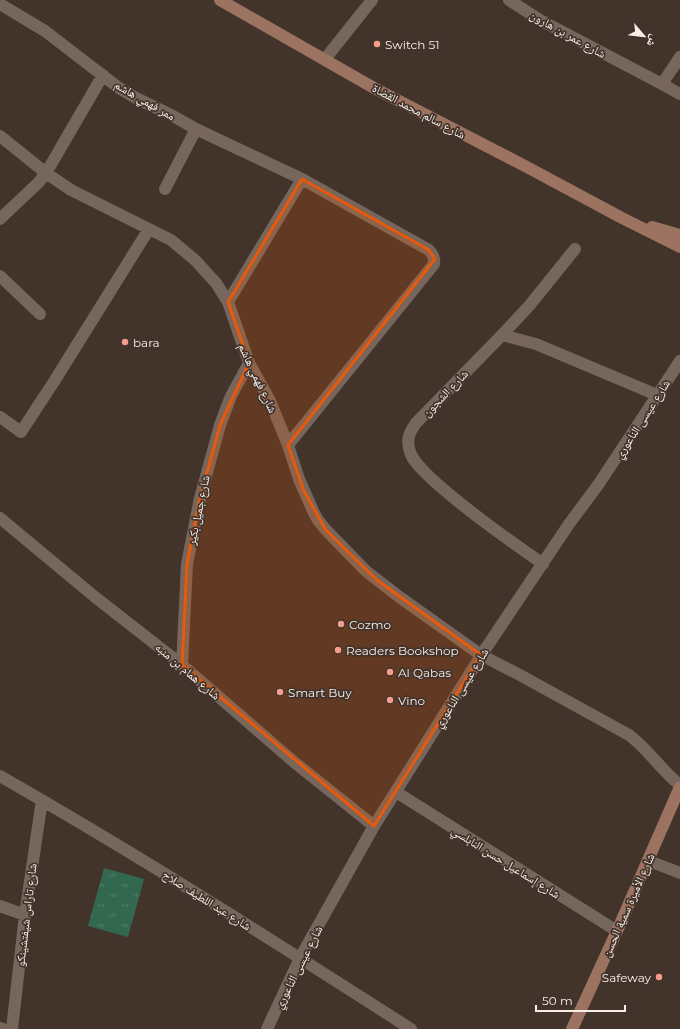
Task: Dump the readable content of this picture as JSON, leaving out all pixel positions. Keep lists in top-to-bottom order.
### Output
{
  "streets": {
    "street": [
      "شارع عمر بن هارون",
      "ممر فهمي هاشم",
      "شارع سالم محمد القضاة",
      "شارع فهمي هاشم",
      "شارع الشجون",
      "شارع عيسى الناعوري",
      "شارع جميل بكير",
      "شارع همام بن منبه",
      "شارع إسماعيل حسن النابلسي",
      "شارع عبد اللطيف صلاح",
      "شارع الأميرة سمية الحسن",
      "شارع تاراس شيفتشينكو"
    ]
  },
  "crossings": [
    ["ممر فهمي هاشم", "شارع فهمي هاشم"],
    ["شارع فهمي هاشم", "شارع عيسى الناعوري"],
    ["شارع فهمي هاشم", "شارع جميل بكير"],
    ["شارع فهمي هاشم", "شارع الأميرة سمية الحسن"],
    ["شارع الشجون", "شارع عيسى الناعوري"],
    ["شارع عيسى الناعوري", "شارع همام بن منبه"],
    ["شارع عيسى الناعوري", "شارع إسماعيل حسن النابلسي"],
    ["شارع عيسى الناعوري", "شارع عبد اللطيف صلاح"],
    ["شارع جميل بكير", "شارع همام بن منبه"],
    ["شارع إسماعيل حسن النابلسي", "شارع الأميرة سمية الحسن"],
    ["شارع عبد اللطيف صلاح", "شارع تاراس شيفتشينكو"]
  ],
  "places": [
    "Switch 51",
    "bara",
    "Cozmo",
    "Readers Bookshop",
    "Al Qabas",
    "Smart Buy",
    "Vino",
    "Safeway"
  ],
  "scale_bar": "50 m",
  "north": "bottom right"
}
